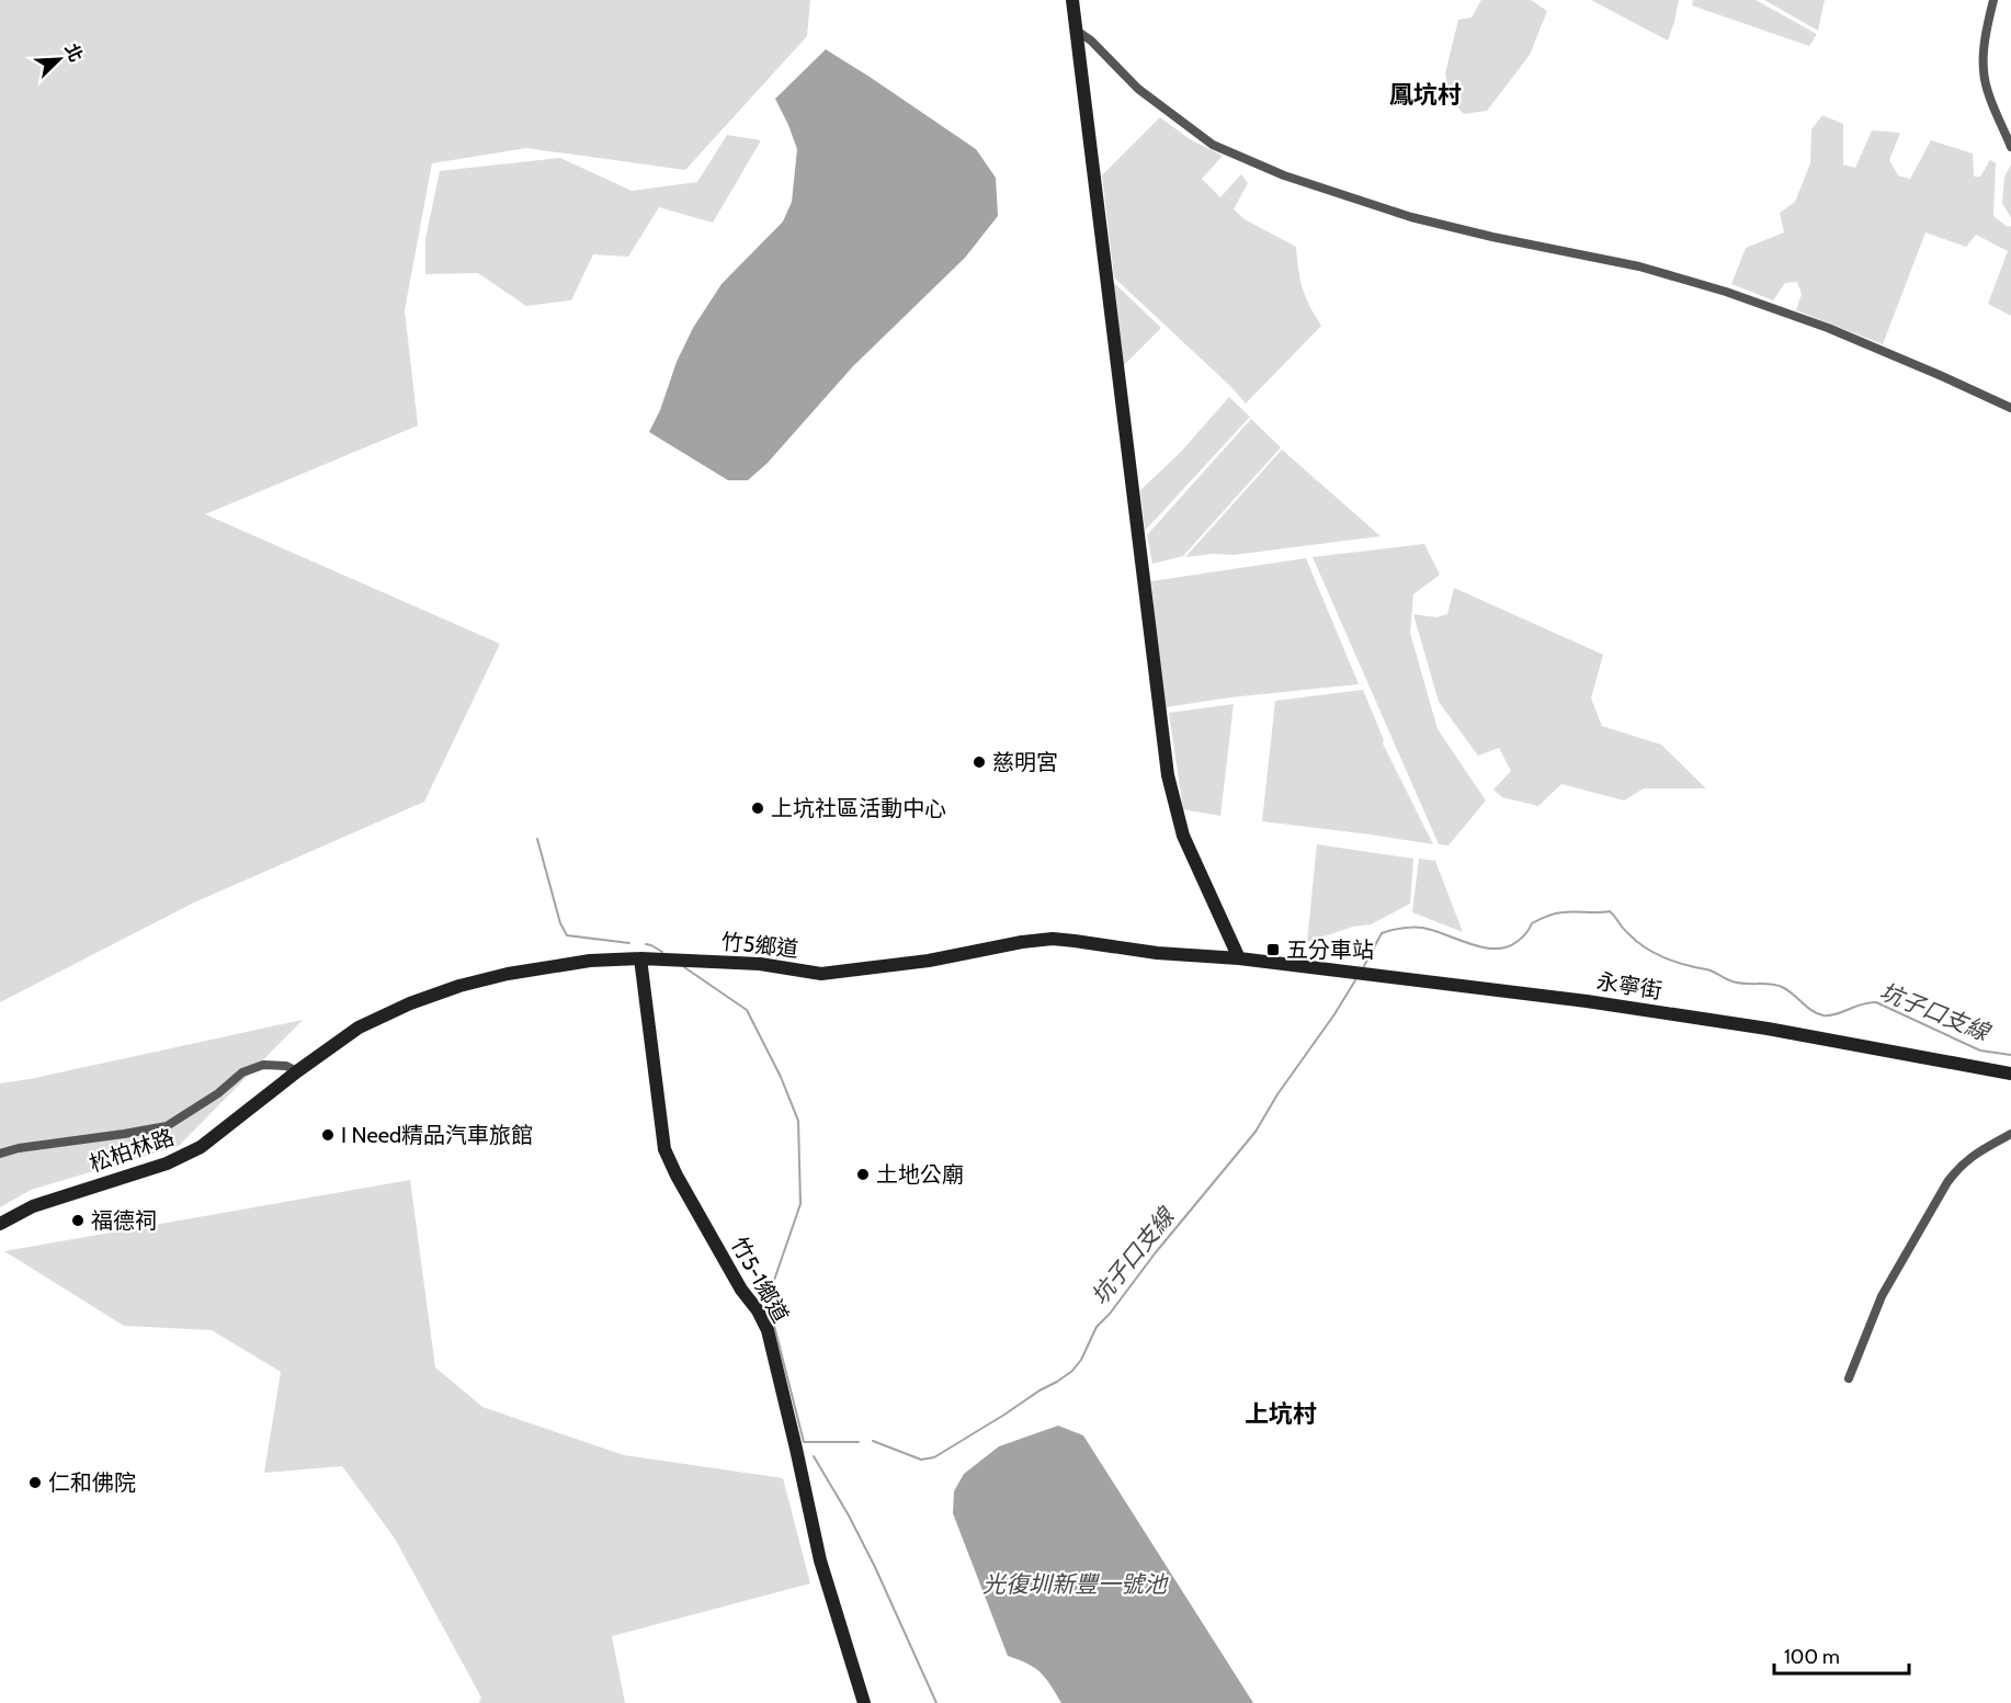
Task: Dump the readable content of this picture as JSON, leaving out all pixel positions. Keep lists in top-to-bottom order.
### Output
{
  "streets": {
    "street": [
      "竹5鄉道",
      "永寧街",
      "松柏林路",
      "竹5-1鄉道"
    ]
  },
  "crossings": [
    ["竹5鄉道", "永寧街"],
    ["竹5鄉道", "松柏林路"],
    ["竹5鄉道", "竹5-1鄉道"]
  ],
  "districts": ["鳳坑村", "上坑村"],
  "water": ["坑子口支線", "光復圳新豐一號池"],
  "places": {
    "other": [
      "慈明宮",
      "上坑社區活動中心",
      "I Need精品汽車旅館",
      "土地公廟",
      "福德祠",
      "仁和佛院"
    ],
    "transit": ["五分車站"]
  },
  "scale_bar": "100 m",
  "north": "top right"
}
